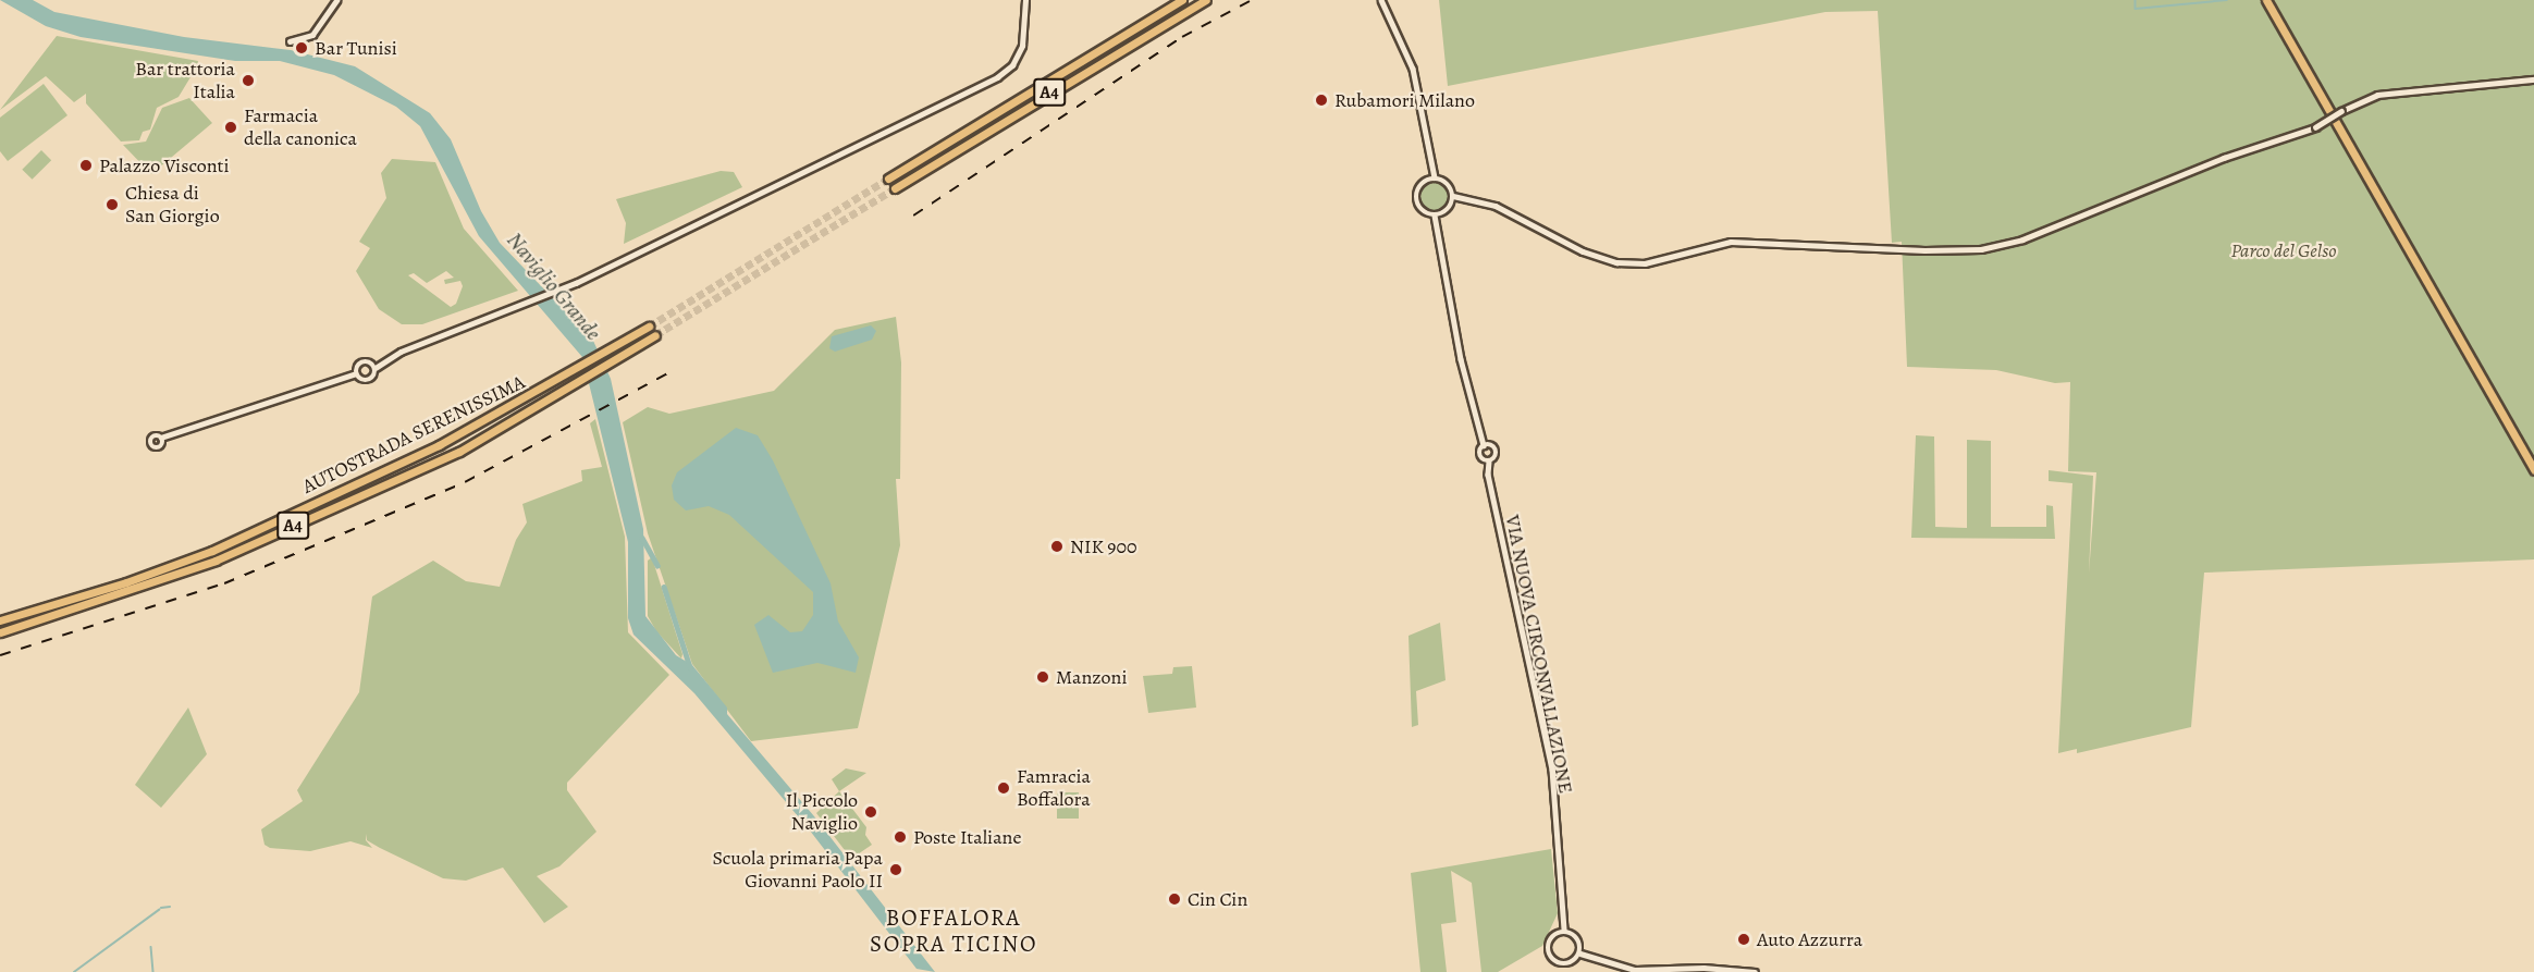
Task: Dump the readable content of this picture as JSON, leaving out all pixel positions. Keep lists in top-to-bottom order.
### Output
{
  "streets": {
    "highway": ["A4", "AUTOSTRADA SERENISSIMA"],
    "street": ["VIA NUOVA CIRCONVALLAZIONE"]
  },
  "districts": ["BOFFALORA SOPRA TICINO"],
  "water": ["Naviglio Grande"],
  "parks": ["Parco del Gelso"],
  "places": [
    "Bar Tunisi",
    "Bar trattoria Italia",
    "Rubamori Milano",
    "Farmacia della canonica",
    "Palazzo Visconti",
    "Chiesa di San Giorgio",
    "NIK 900",
    "Manzoni",
    "Famracia Boffalora",
    "Il Piccolo Naviglio",
    "Poste Italiane",
    "Scuola primaria Papa Giovanni Paolo II",
    "Cin Cin",
    "Auto Azzurra"
  ]
}
